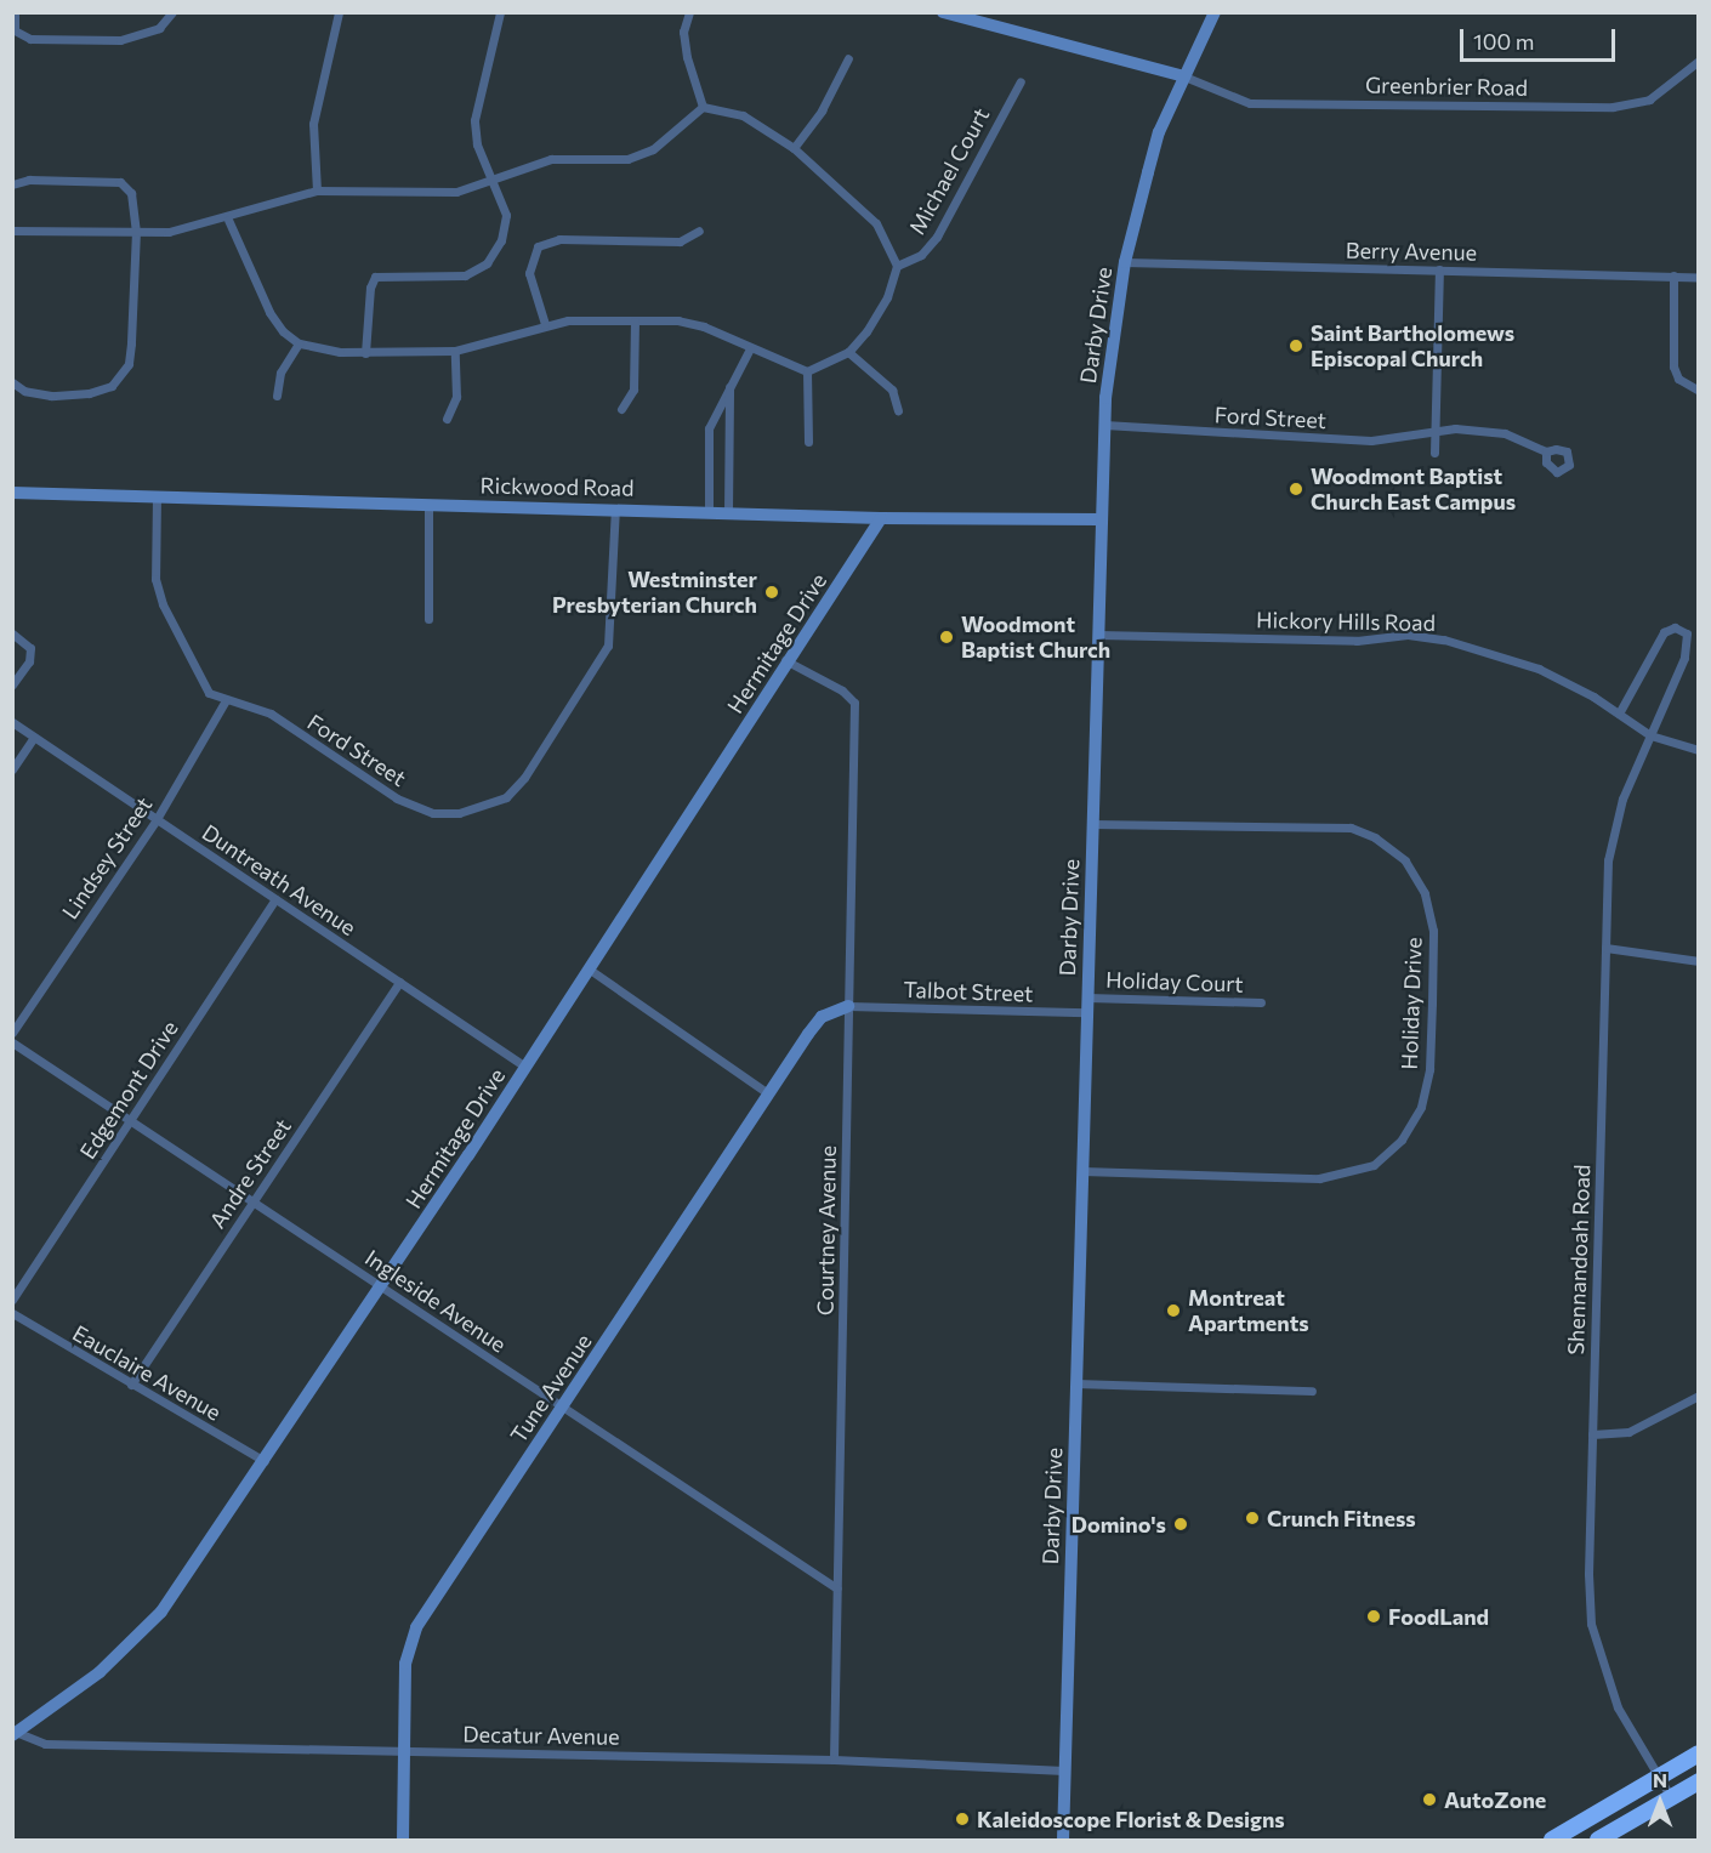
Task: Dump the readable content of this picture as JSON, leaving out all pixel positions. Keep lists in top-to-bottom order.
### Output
{
  "streets": {
    "main road": [
      "Darby Drive",
      "Rickwood Road",
      "Hermitage Drive",
      "Tune Avenue"
    ],
    "street": [
      "Greenbrier Road",
      "Michael Court",
      "Berry Avenue",
      "Ford Street",
      "Hickory Hills Road",
      "Lindsey Street",
      "Duntreath Avenue",
      "Holiday Court",
      "Talbot Street",
      "Holiday Drive",
      "Edgemont Drive",
      "Andre Street",
      "Courtney Avenue",
      "Shennandoah Road",
      "Ingleside Avenue",
      "Eauclaire Avenue",
      "Decatur Avenue"
    ]
  },
  "crossings": [
    ["Greenbrier Road", "Darby Drive"],
    ["Berry Avenue", "Darby Drive"],
    ["Darby Drive", "Ford Street"],
    ["Darby Drive", "Rickwood Road"],
    ["Darby Drive", "Hickory Hills Road"],
    ["Darby Drive", "Holiday Court"],
    ["Darby Drive", "Talbot Street"],
    ["Darby Drive", "Holiday Drive"],
    ["Darby Drive", "Decatur Avenue"],
    ["Ford Street", "Rickwood Road"],
    ["Ford Street", "Lindsey Street"],
    ["Rickwood Road", "Hermitage Drive"],
    ["Hickory Hills Road", "Shennandoah Road"],
    ["Hermitage Drive", "Duntreath Avenue"],
    ["Hermitage Drive", "Courtney Avenue"],
    ["Hermitage Drive", "Ingleside Avenue"],
    ["Hermitage Drive", "Eauclaire Avenue"],
    ["Hermitage Drive", "Decatur Avenue"],
    ["Lindsey Street", "Duntreath Avenue"],
    ["Duntreath Avenue", "Edgemont Drive"],
    ["Duntreath Avenue", "Andre Street"],
    ["Talbot Street", "Courtney Avenue"],
    ["Talbot Street", "Tune Avenue"],
    ["Edgemont Drive", "Ingleside Avenue"],
    ["Andre Street", "Ingleside Avenue"],
    ["Andre Street", "Eauclaire Avenue"],
    ["Courtney Avenue", "Ingleside Avenue"],
    ["Courtney Avenue", "Tune Avenue"],
    ["Courtney Avenue", "Decatur Avenue"],
    ["Ingleside Avenue", "Tune Avenue"],
    ["Tune Avenue", "Decatur Avenue"]
  ],
  "places": [
    "Saint Bartholomews Episcopal Church",
    "Woodmont Baptist Church East Campus",
    "Westminster Presbyterian Church",
    "Woodmont Baptist Church",
    "Montreat Apartments",
    "Crunch Fitness",
    "Domino's",
    "FoodLand",
    "AutoZone",
    "Kaleidoscope Florist & Designs"
  ],
  "scale_bar": "100 m",
  "north": "top"
}
